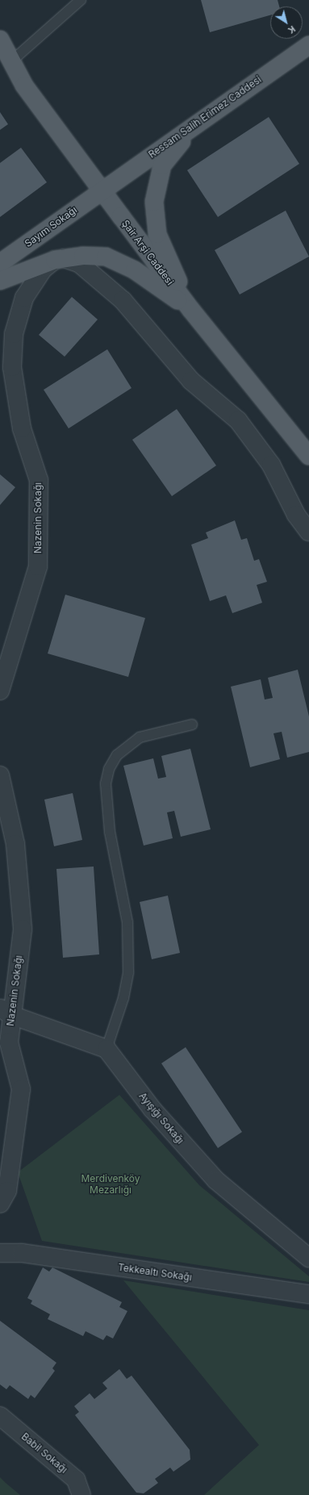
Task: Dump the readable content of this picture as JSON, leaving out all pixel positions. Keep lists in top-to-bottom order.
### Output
{
  "streets": {
    "main road": ["Ressam Salih Erimez Caddesi", "Sayım Sokağı", "Şair Arşi Caddesi"],
    "street": [
      "Nazenin Sokağı",
      "Ayışığı Sokağı",
      "Tekkealtı Sokağı",
      "Babil Sokağı"
    ]
  },
  "crossings": [
    ["Ressam Salih Erimez Caddesi", "Sayım Sokağı"],
    ["Ressam Salih Erimez Caddesi", "Şair Arşi Caddesi"],
    ["Sayım Sokağı", "Şair Arşi Caddesi"]
  ],
  "parks": ["Merdivenköy Mezarlığı"],
  "north": "bottom right"
}
